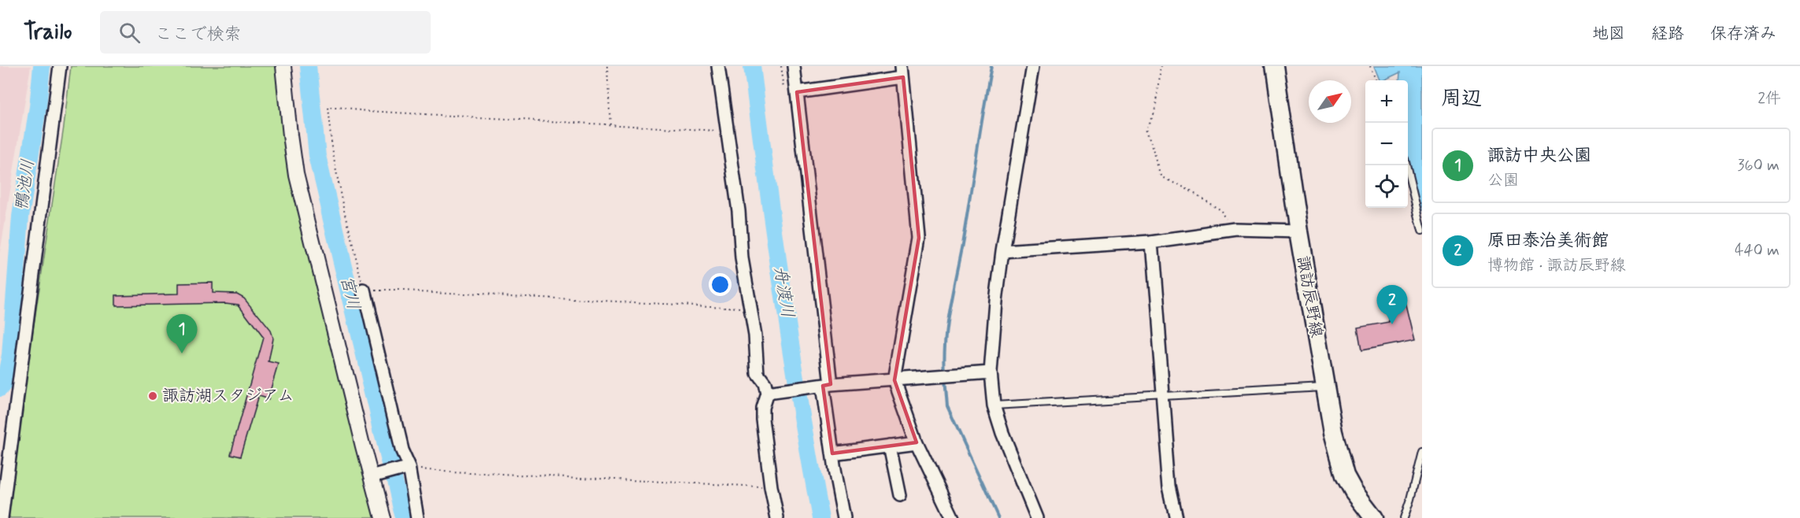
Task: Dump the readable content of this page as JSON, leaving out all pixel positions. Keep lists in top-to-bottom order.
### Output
{
  "streets": {
    "main road": ["諏訪辰野線"]
  },
  "water": ["鴨池川", "舟渡川", "宮川"],
  "places": ["諏訪湖スタジアム"],
  "north": "top right",
  "page": {
    "header": "Trailo",
    "search": "ここで検索",
    "nav": ["地図", "経路", "保存済み"],
    "heading": ["周辺", "2件"],
    "map_buttons": ["+", "−"],
    "list": [
      {
        "mark": "1",
        "name": "諏訪中央公園",
        "note": "公園",
        "value": "360 m"
      },
      {
        "mark": "2",
        "name": "原田泰治美術館",
        "note": "博物館 · 諏訪辰野線",
        "value": "440 m"
      }
    ],
    "pins": ["2", "1"]
  }
}
